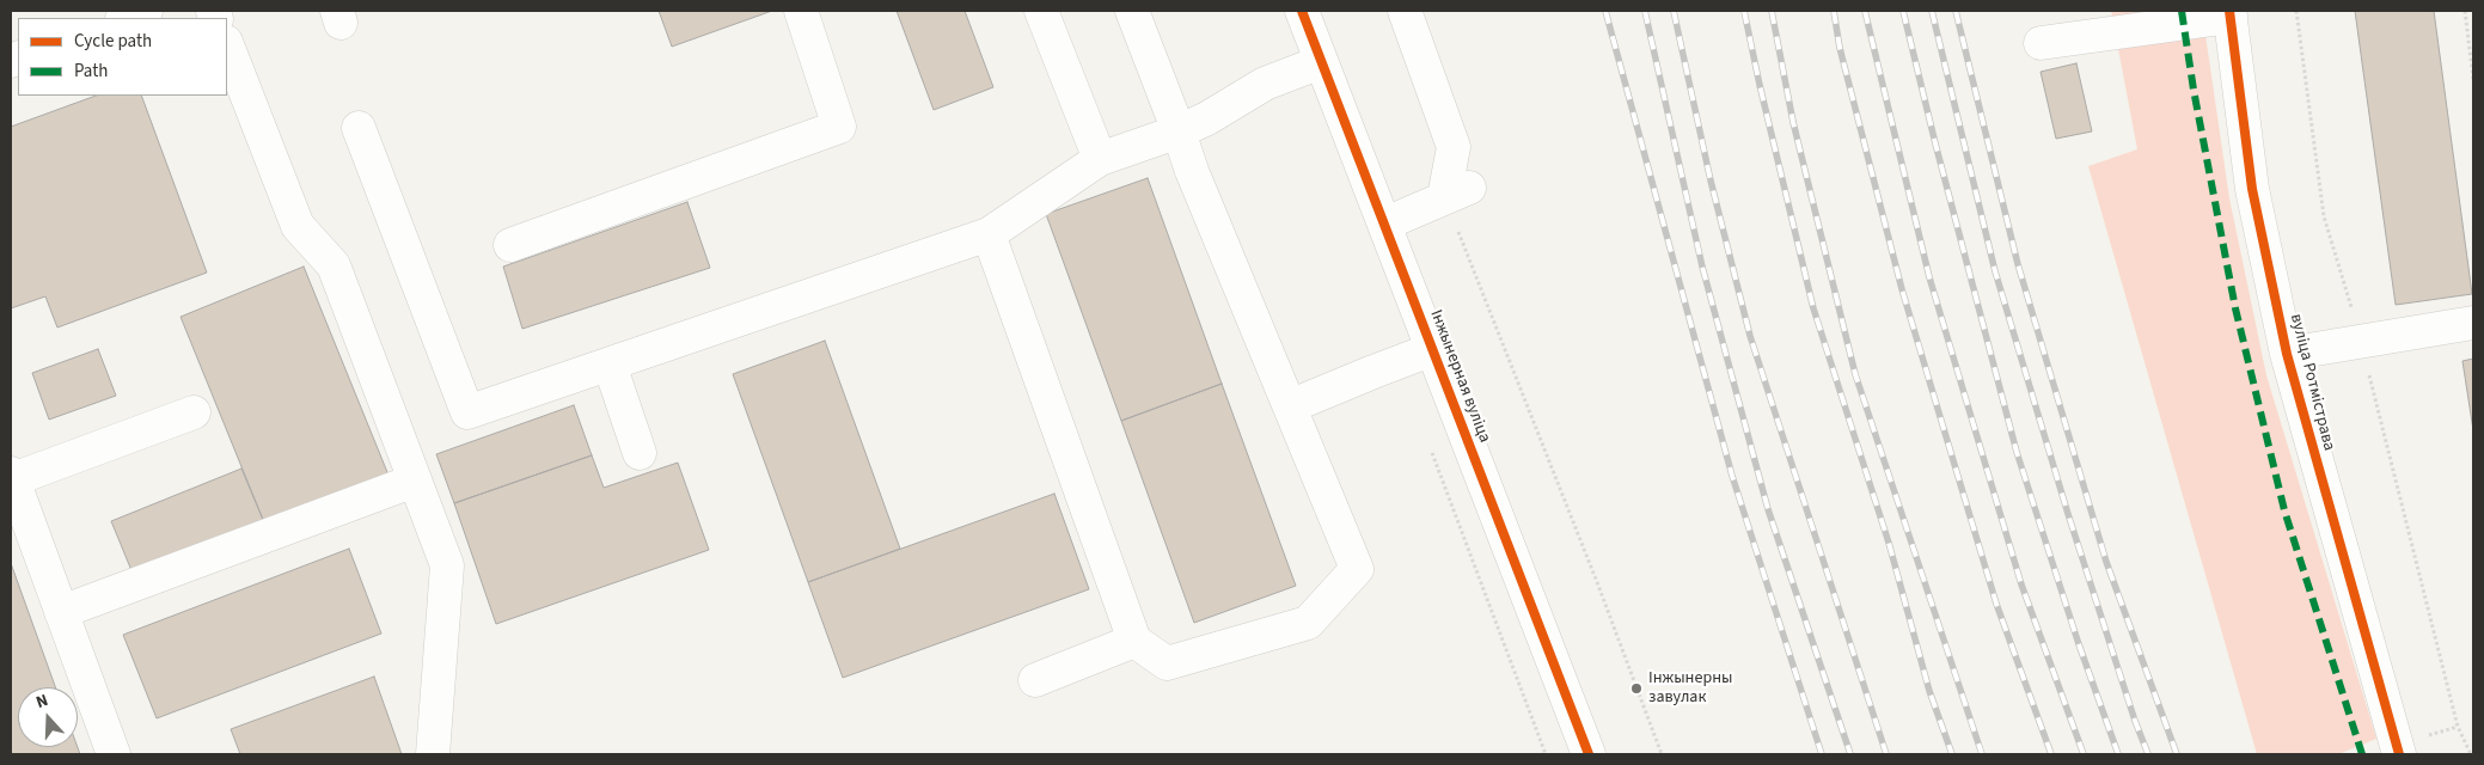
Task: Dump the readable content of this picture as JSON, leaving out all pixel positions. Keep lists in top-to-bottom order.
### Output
{
  "streets": {
    "street": ["Інжынерная вуліца", "вуліца Ротмістрава"]
  },
  "places": ["Інжынерны завулак"],
  "legend": ["Cycle path", "Path"],
  "north": "top"
}
